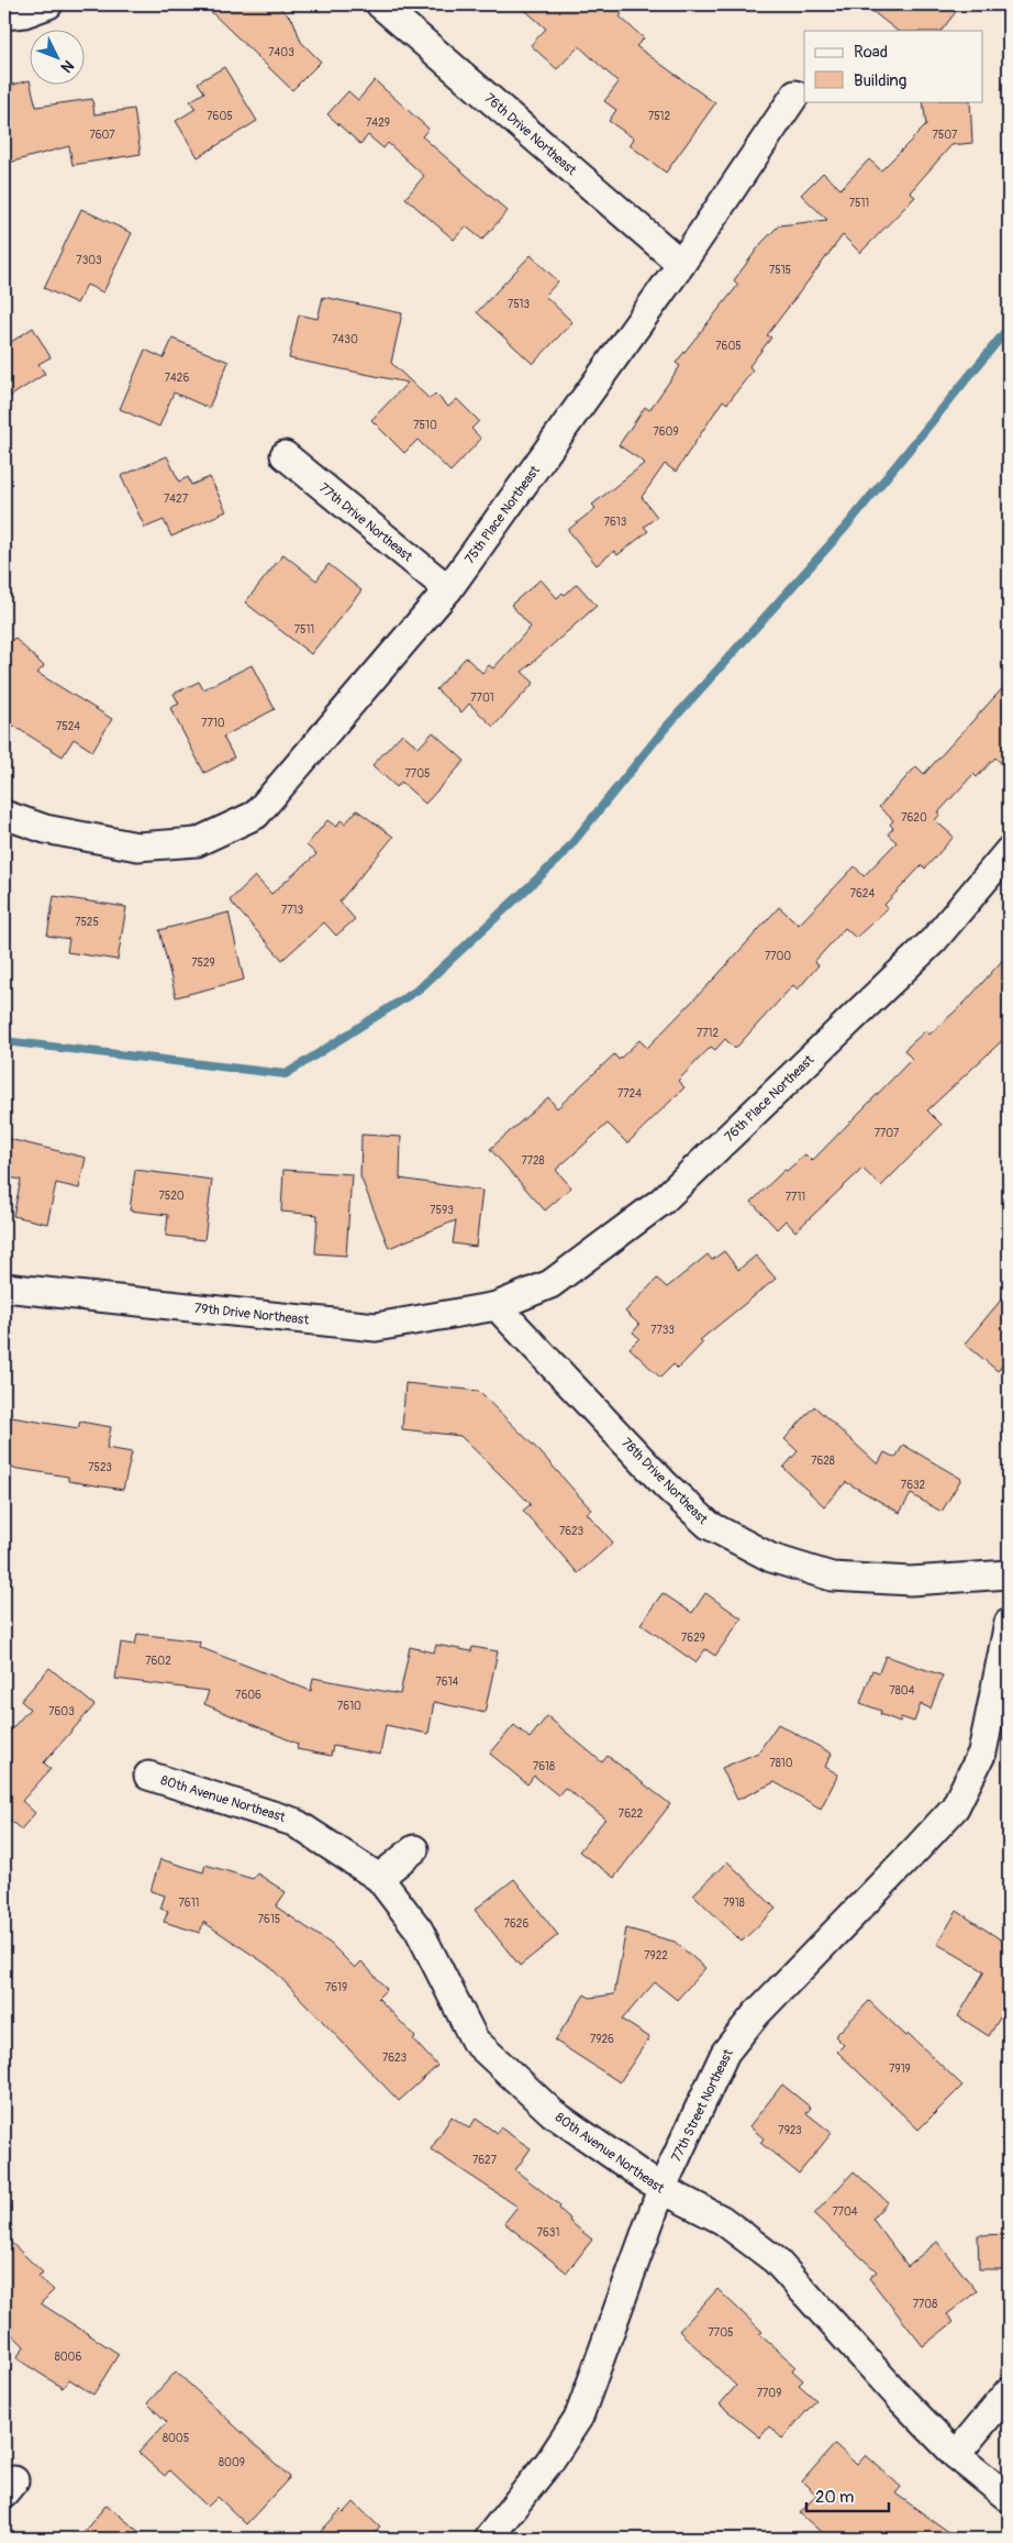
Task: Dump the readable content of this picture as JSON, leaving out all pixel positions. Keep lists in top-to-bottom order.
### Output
{
  "streets": {
    "street": [
      "76th Drive Northeast",
      "75th Place Northeast",
      "77th Drive Northeast",
      "76th Place Northeast",
      "79th Drive Northeast",
      "78th Drive Northeast",
      "80th Avenue Northeast",
      "77th Street Northeast"
    ]
  },
  "crossings": [
    ["76th Drive Northeast", "75th Place Northeast"],
    ["75th Place Northeast", "77th Drive Northeast"],
    ["76th Place Northeast", "79th Drive Northeast"],
    ["76th Place Northeast", "78th Drive Northeast"],
    ["79th Drive Northeast", "78th Drive Northeast"],
    ["80th Avenue Northeast", "77th Street Northeast"]
  ],
  "house_numbers": [
    "7403",
    "7605",
    "7512",
    "7429",
    "7607",
    "7507",
    "7511",
    "7303",
    "7515",
    "7513",
    "7430",
    "7605",
    "7426",
    "7510",
    "7609",
    "7427",
    "7613",
    "7511",
    "7701",
    "7710",
    "7524",
    "7705",
    "7620",
    "7624",
    "7713",
    "7525",
    "7700",
    "7529",
    "7712",
    "7724",
    "7707",
    "7728",
    "7520",
    "7711",
    "7593",
    "7733",
    "7628",
    "7523",
    "7632",
    "7623",
    "7629",
    "7602",
    "7614",
    "7804",
    "7606",
    "7610",
    "7603",
    "7810",
    "7618",
    "7622",
    "7611",
    "7918",
    "7615",
    "7626",
    "7922",
    "7619",
    "7926",
    "7623",
    "7919",
    "7923",
    "7627",
    "7704",
    "7631",
    "7708",
    "7705",
    "8006",
    "7709",
    "8005",
    "8009"
  ],
  "legend": ["Road", "Building"],
  "scale_bar": "20 m",
  "north": "bottom right"
}
